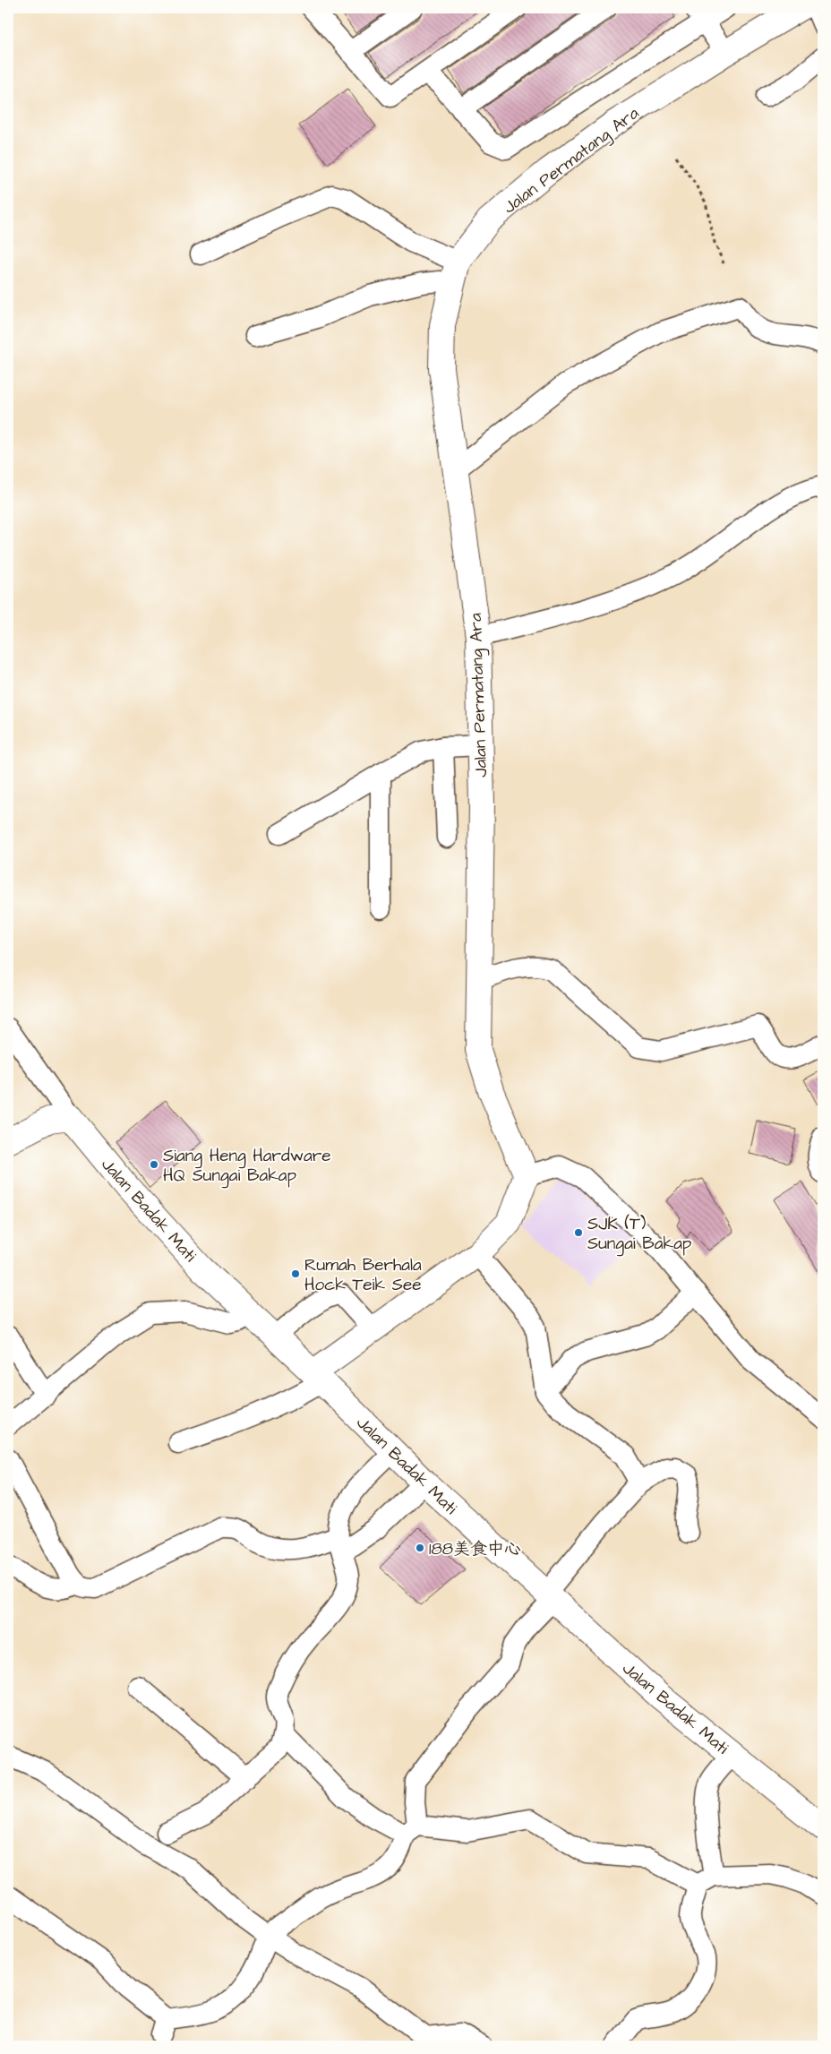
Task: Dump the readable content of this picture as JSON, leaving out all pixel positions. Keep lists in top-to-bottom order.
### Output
{
  "streets": {
    "main road": ["Jalan Permatang Ara", "Jalan Badak Mati"]
  },
  "places": [
    "Siang Heng Hardware HQ Sungai Bakap",
    "SJK (T) Sungai Bakap",
    "Rumah Berhala Hock Teik See",
    "188美食中心"
  ]
}
